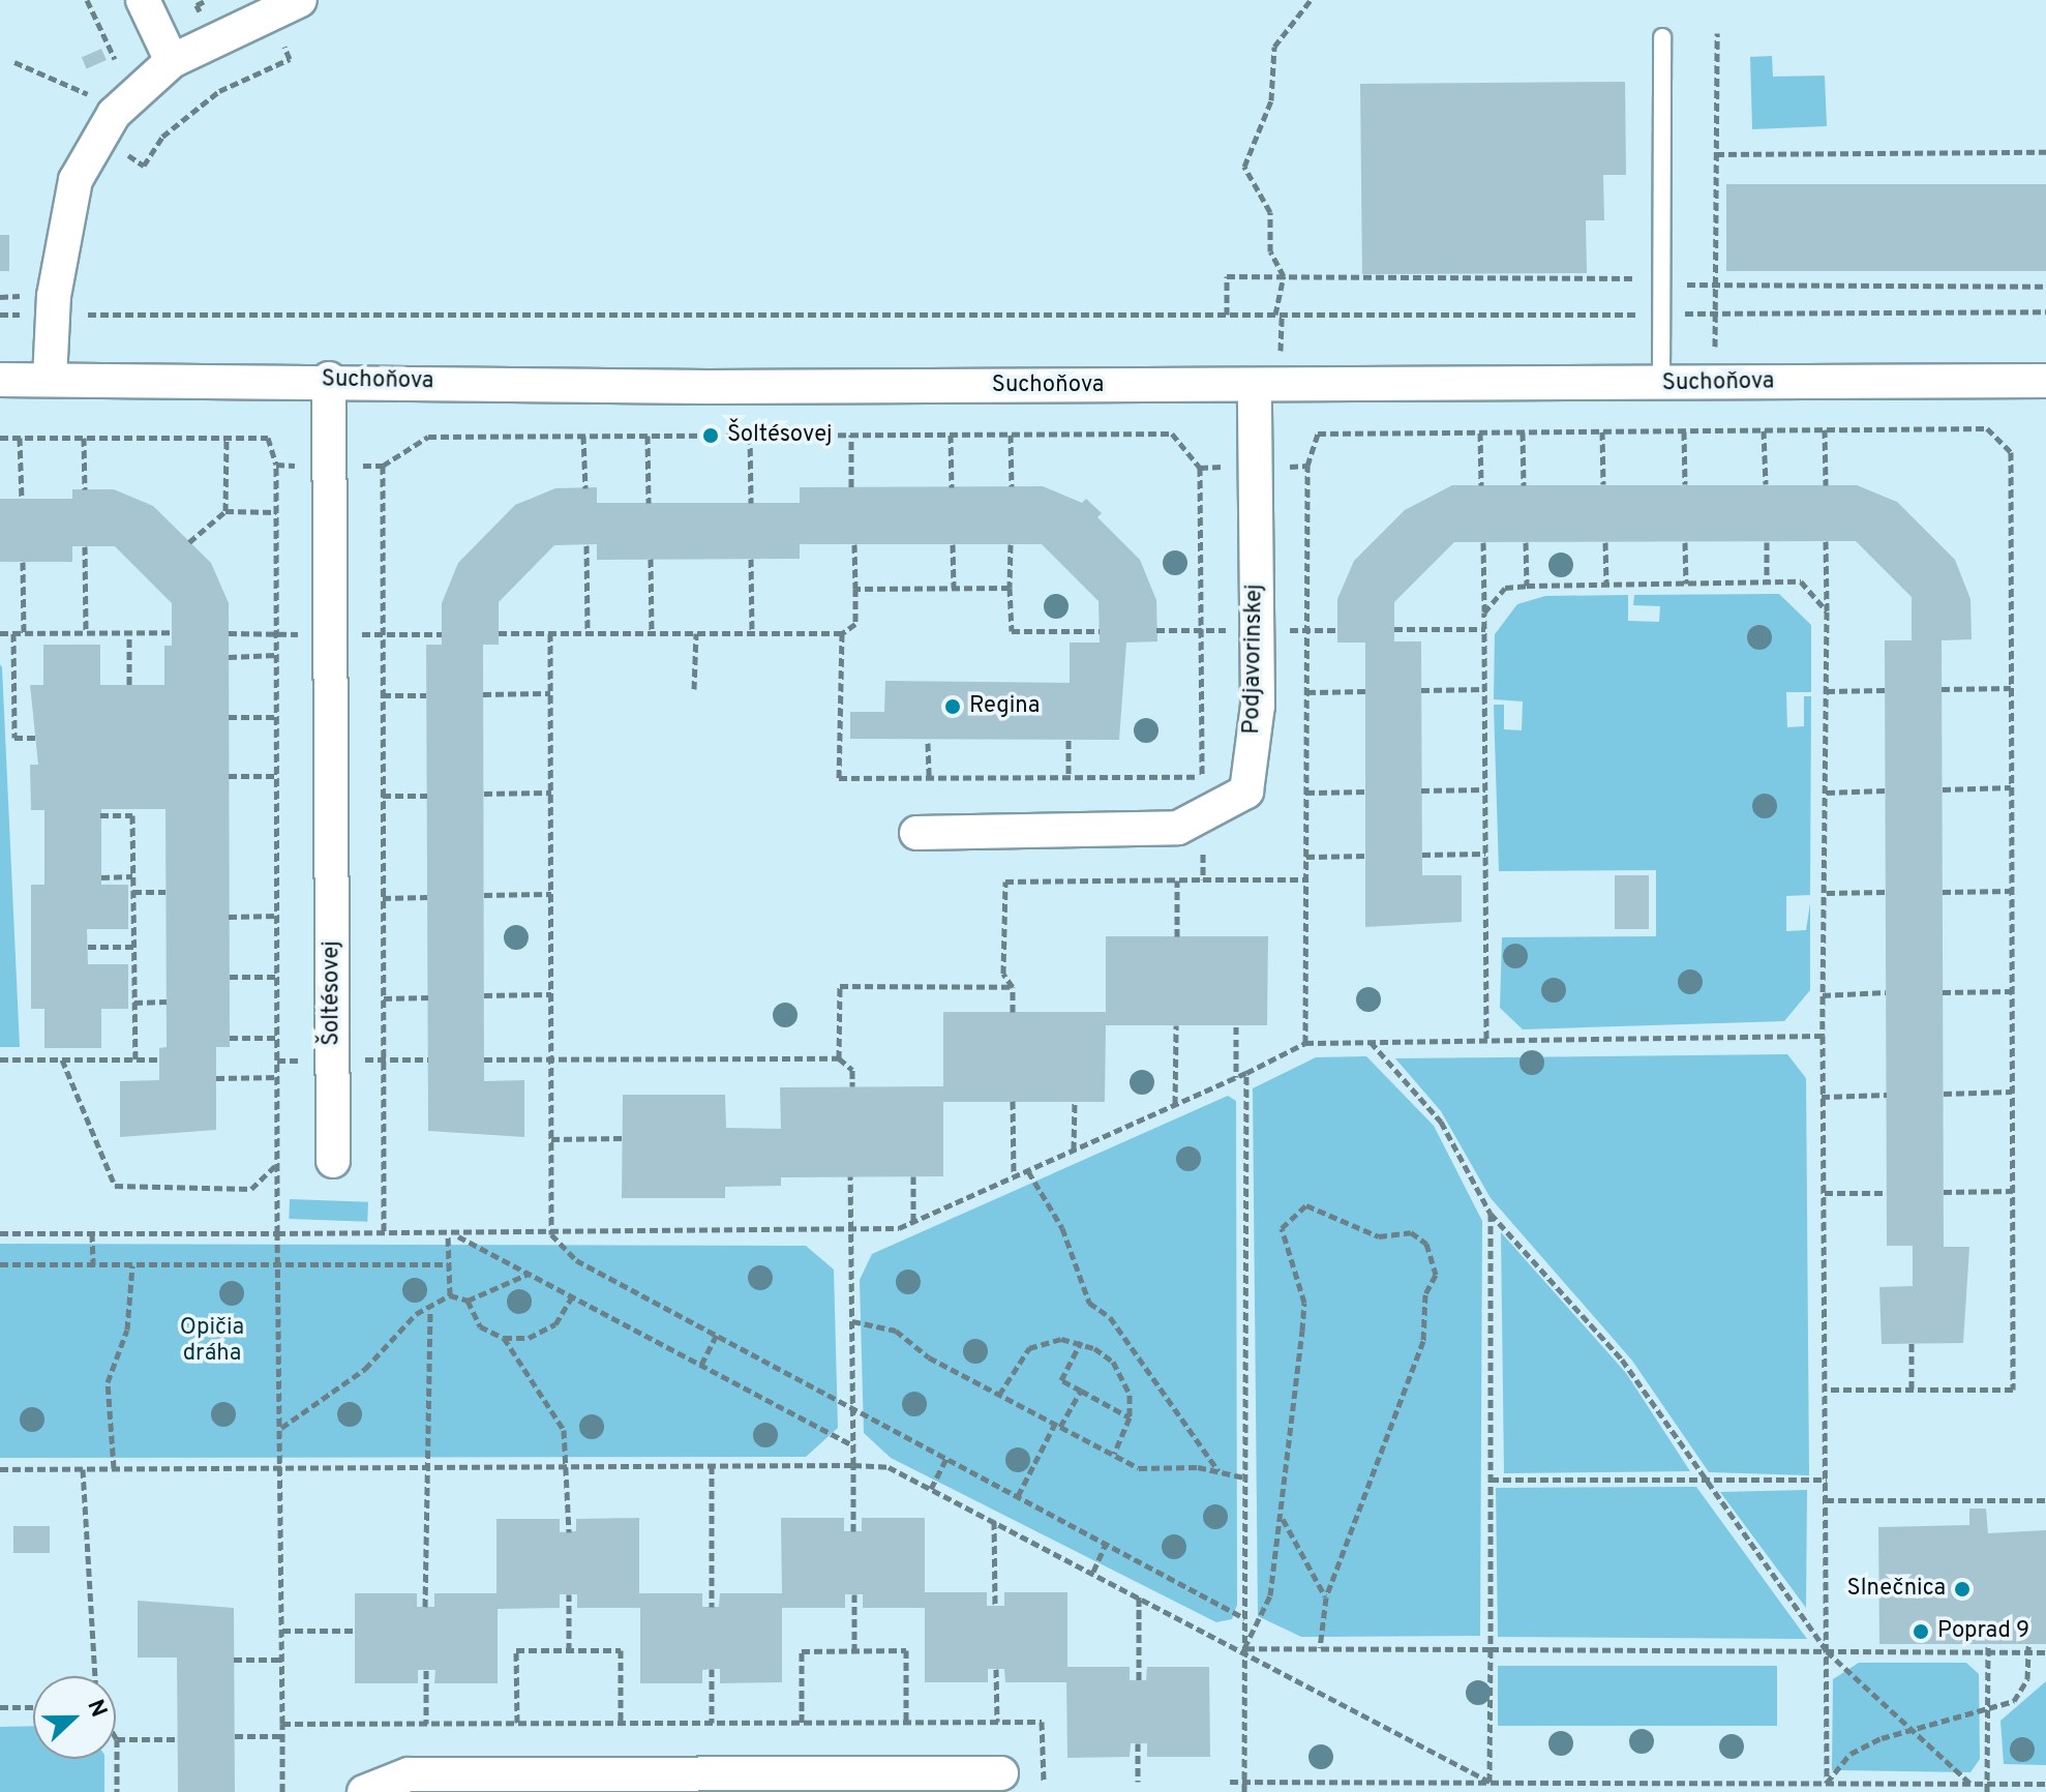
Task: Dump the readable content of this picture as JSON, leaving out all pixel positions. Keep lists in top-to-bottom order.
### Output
{
  "streets": {
    "street": ["Suchoňova", "Podjavorinskej", "Šoltésovej"]
  },
  "crossings": [
    ["Suchoňova", "Podjavorinskej"],
    ["Suchoňova", "Šoltésovej"]
  ],
  "parks": ["Opičia dráha"],
  "places": [
    "Šoltésovej",
    "Regina",
    "Slnečnica",
    "Poprad 9"
  ],
  "north": "right"
}
